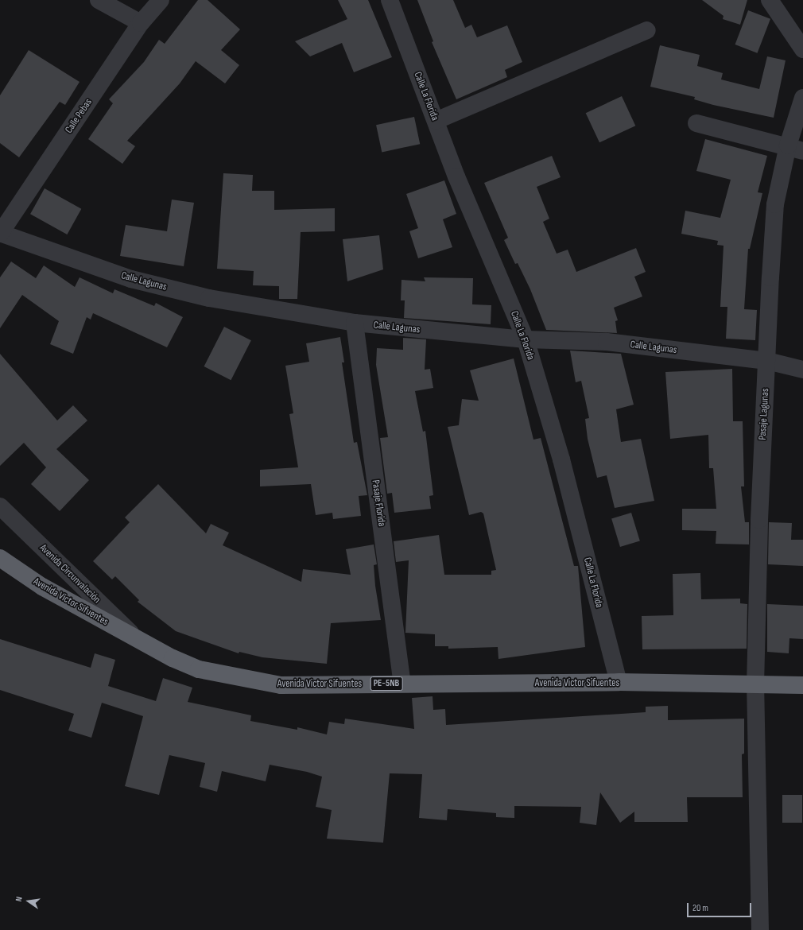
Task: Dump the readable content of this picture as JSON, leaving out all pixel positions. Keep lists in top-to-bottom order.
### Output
{
  "streets": {
    "highway": ["Avenida Victor Sifuentes", "PE-5NB"],
    "street": [
      "Calle La Florida",
      "Calle Pebas",
      "Calle Lagunas",
      "Pasaje Lagunas",
      "Pasaje Florida",
      "Avenida Circunvalación"
    ]
  },
  "crossings": [
    ["Calle La Florida", "Calle Lagunas"],
    ["Calle La Florida", "Avenida Victor Sifuentes"],
    ["Calle Pebas", "Calle Lagunas"],
    ["Calle Lagunas", "Pasaje Lagunas"],
    ["Calle Lagunas", "Pasaje Florida"],
    ["Pasaje Lagunas", "Avenida Victor Sifuentes"],
    ["Pasaje Florida", "Avenida Victor Sifuentes"],
    ["Avenida Circunvalación", "Avenida Victor Sifuentes"]
  ],
  "scale_bar": "20 m",
  "north": "left"
}
